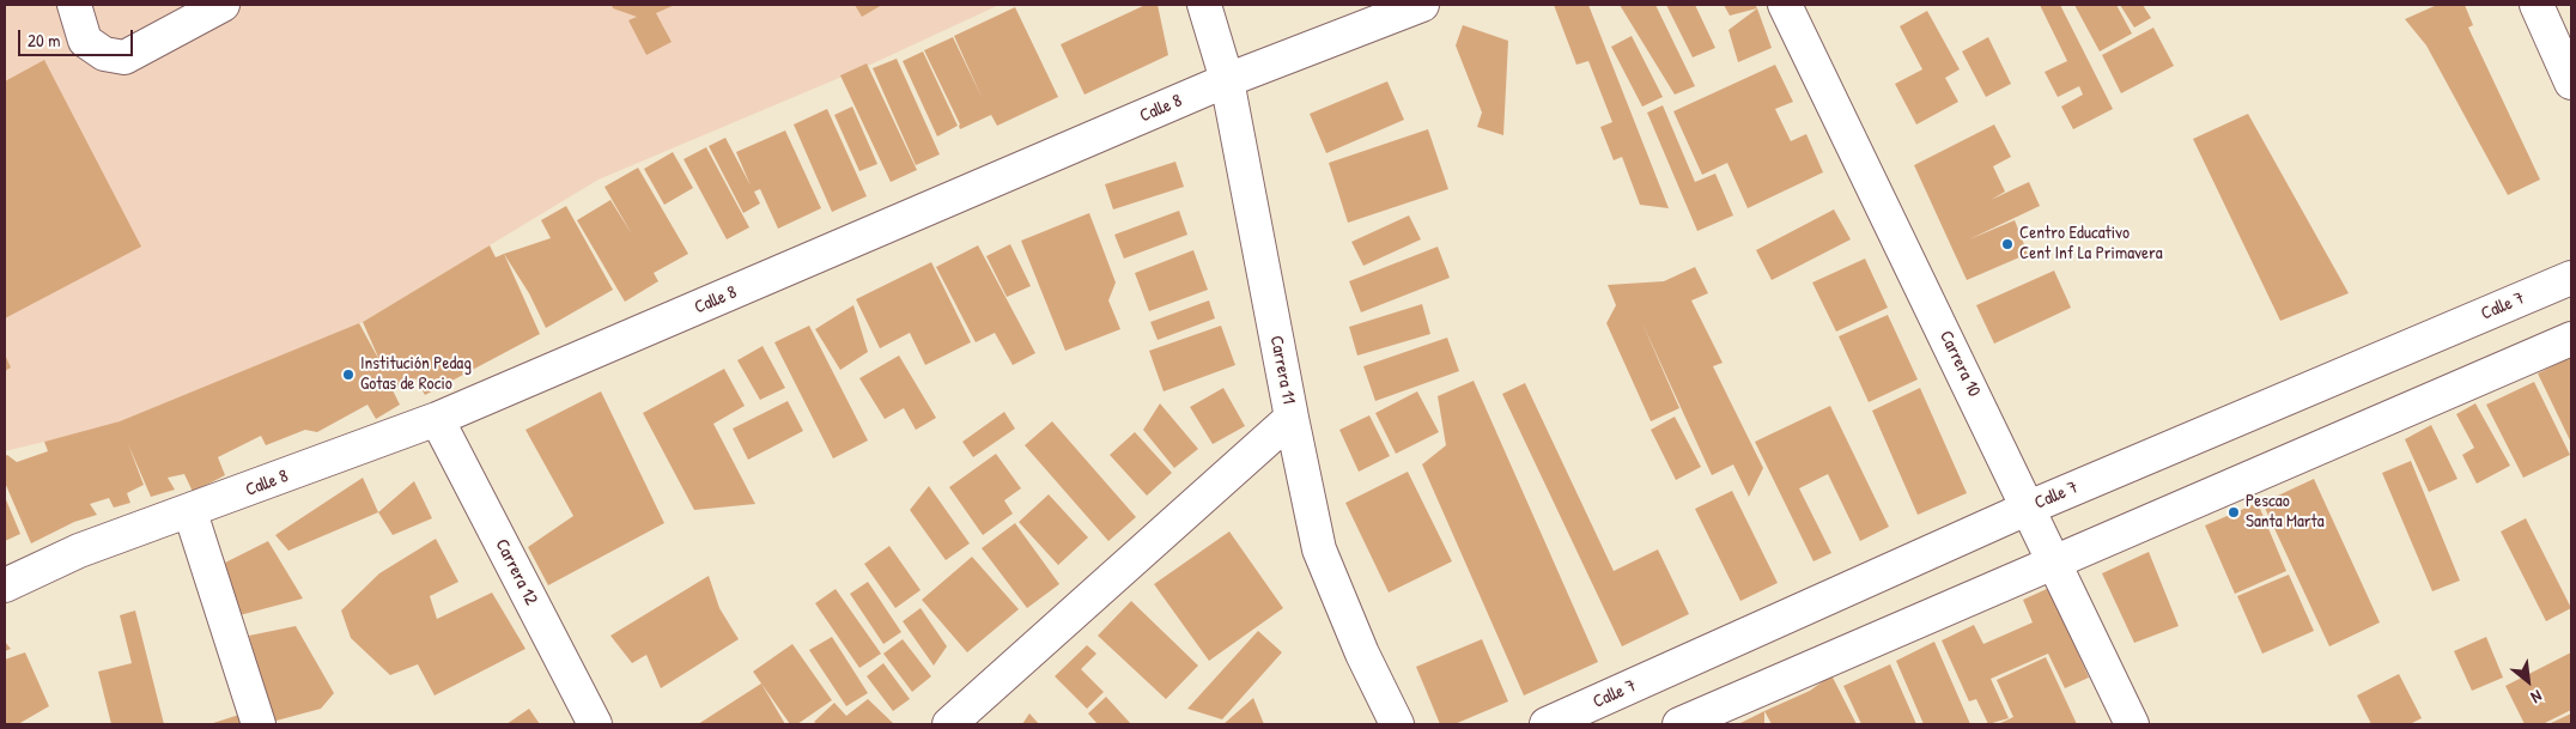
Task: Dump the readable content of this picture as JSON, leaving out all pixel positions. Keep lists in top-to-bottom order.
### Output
{
  "streets": {
    "street": [
      "Calle 8",
      "Calle 7",
      "Carrera 10",
      "Carrera 11",
      "Carrera 12"
    ]
  },
  "crossings": [
    ["Calle 8", "Carrera 11"],
    ["Calle 8", "Carrera 12"],
    ["Calle 7", "Carrera 10"]
  ],
  "places": ["Centro Educativo Cent Inf La Primavera", "Institución Pedag Gotas de Rocio", "Pescao Santa Marta"],
  "scale_bar": "20 m",
  "north": "bottom right"
}
